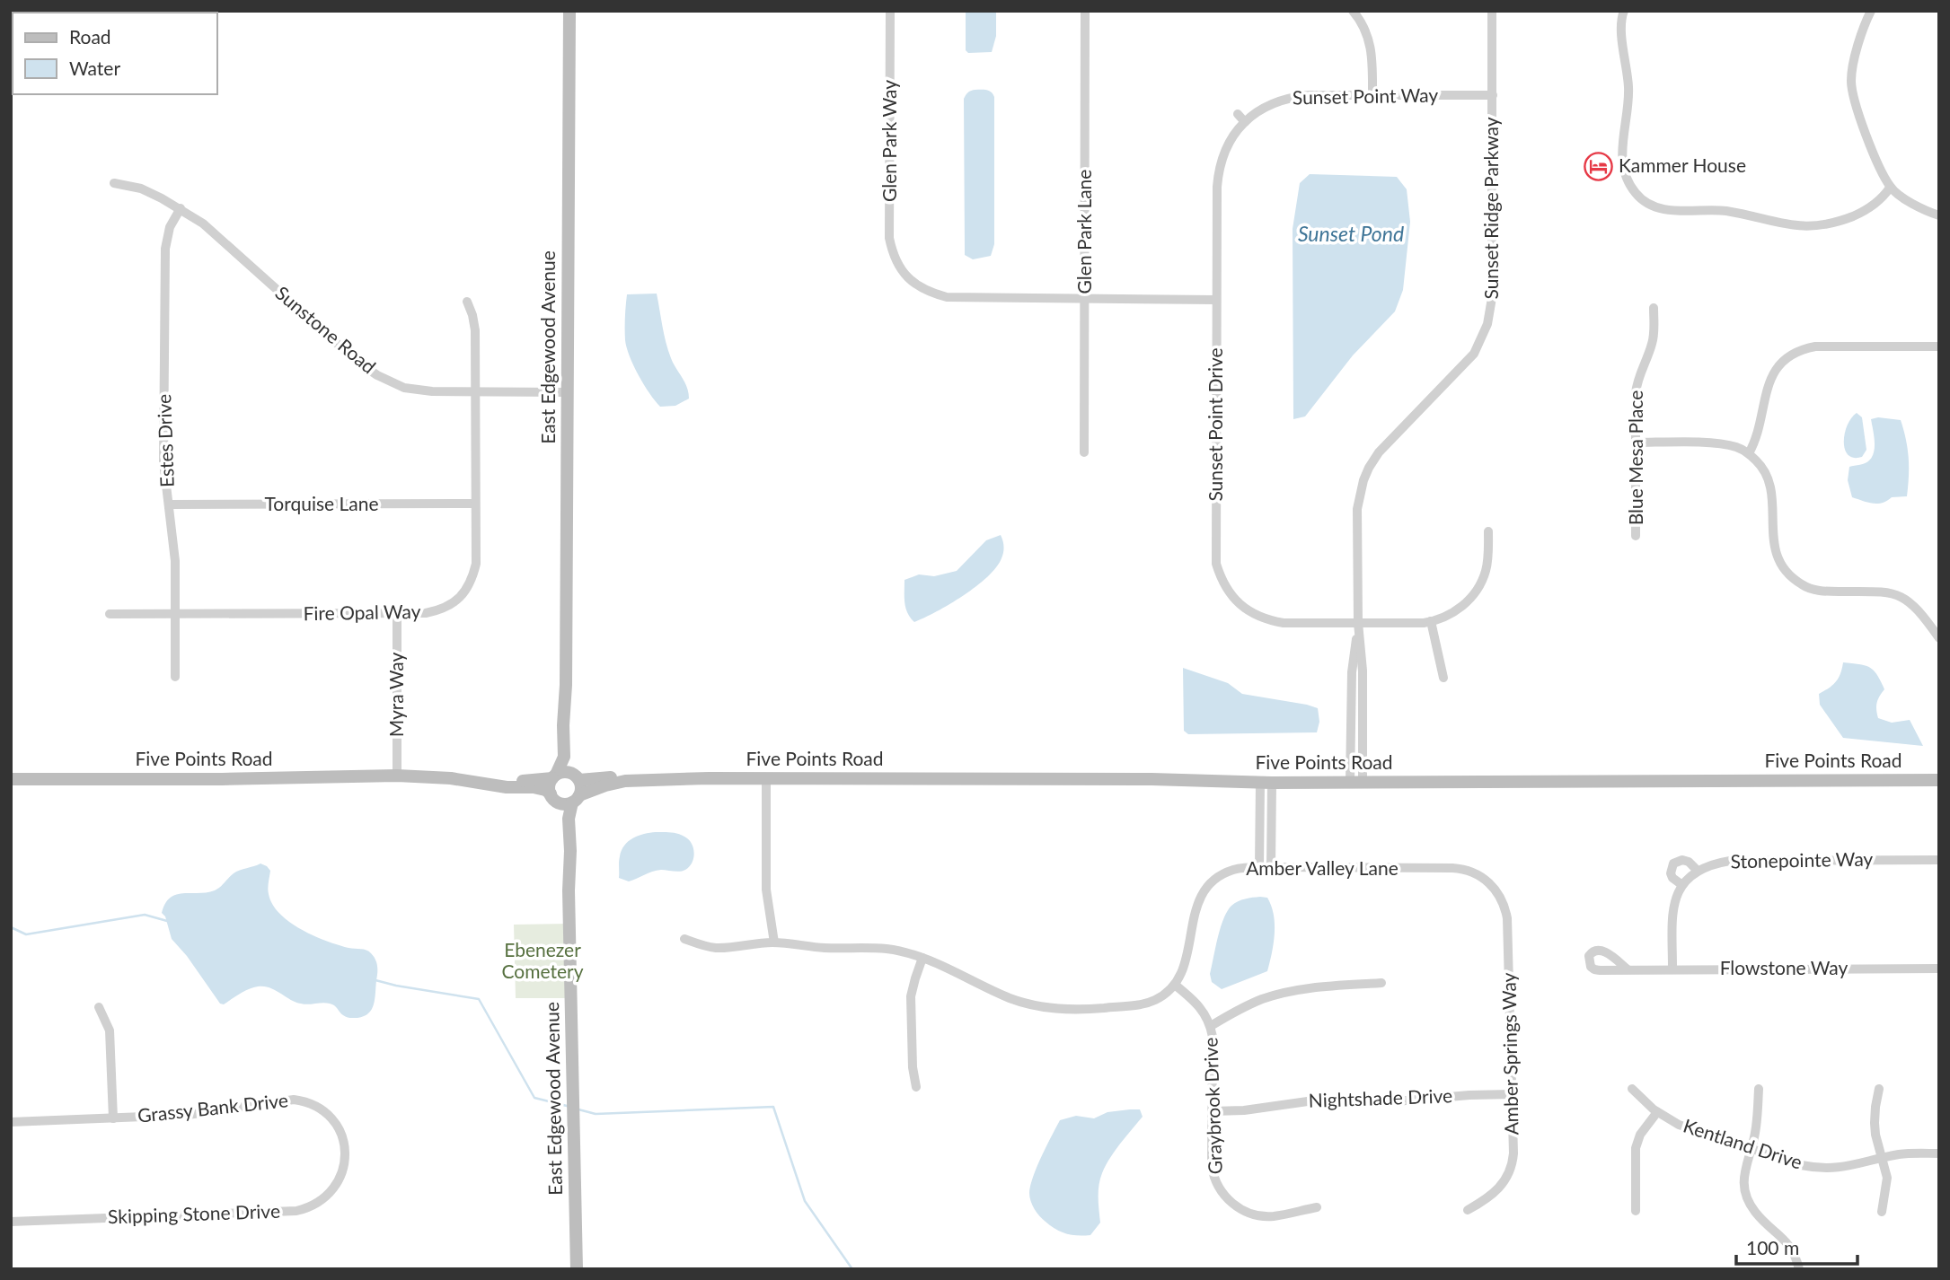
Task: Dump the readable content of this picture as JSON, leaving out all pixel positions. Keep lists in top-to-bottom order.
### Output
{
  "streets": {
    "street": [
      "Sunset Point Way",
      "Glen Park Way",
      "Sunset Ridge Parkway",
      "Glen Park Lane",
      "Sunstone Road",
      "East Edgewood Avenue",
      "Sunset Point Drive",
      "Estes Drive",
      "Blue Mesa Place",
      "Torquise Lane",
      "Fire Opal Way",
      "Myra Way",
      "Five Points Road",
      "Stonepointe Way",
      "Amber Valley Lane",
      "Flowstone Way",
      "Amber Springs Way",
      "Nightshade Drive",
      "Graybrook Drive",
      "Grassy Bank Drive",
      "Kentland Drive",
      "Skipping Stone Drive"
    ]
  },
  "crossings": [
    ["Sunset Point Way", "Sunset Ridge Parkway"],
    ["Sunset Point Way", "Sunset Point Drive"],
    ["Glen Park Way", "Glen Park Lane"],
    ["Sunset Ridge Parkway", "Sunset Point Drive"],
    ["Sunset Ridge Parkway", "Five Points Road"],
    ["Sunstone Road", "East Edgewood Avenue"],
    ["Sunstone Road", "Estes Drive"],
    ["Sunstone Road", "Fire Opal Way"],
    ["Estes Drive", "Torquise Lane"],
    ["Estes Drive", "Fire Opal Way"],
    ["Torquise Lane", "Fire Opal Way"],
    ["Fire Opal Way", "Myra Way"],
    ["Myra Way", "Five Points Road"],
    ["Stonepointe Way", "Flowstone Way"],
    ["Amber Valley Lane", "Amber Springs Way"],
    ["Amber Valley Lane", "Graybrook Drive"],
    ["Amber Springs Way", "Nightshade Drive"],
    ["Nightshade Drive", "Graybrook Drive"],
    ["Grassy Bank Drive", "Skipping Stone Drive"]
  ],
  "water": ["Sunset Pond"],
  "parks": ["Ebenezer Cometery"],
  "places": {
    "hotel": ["Kammer House"]
  },
  "legend": ["Road", "Water"],
  "scale_bar": "100 m"
}
